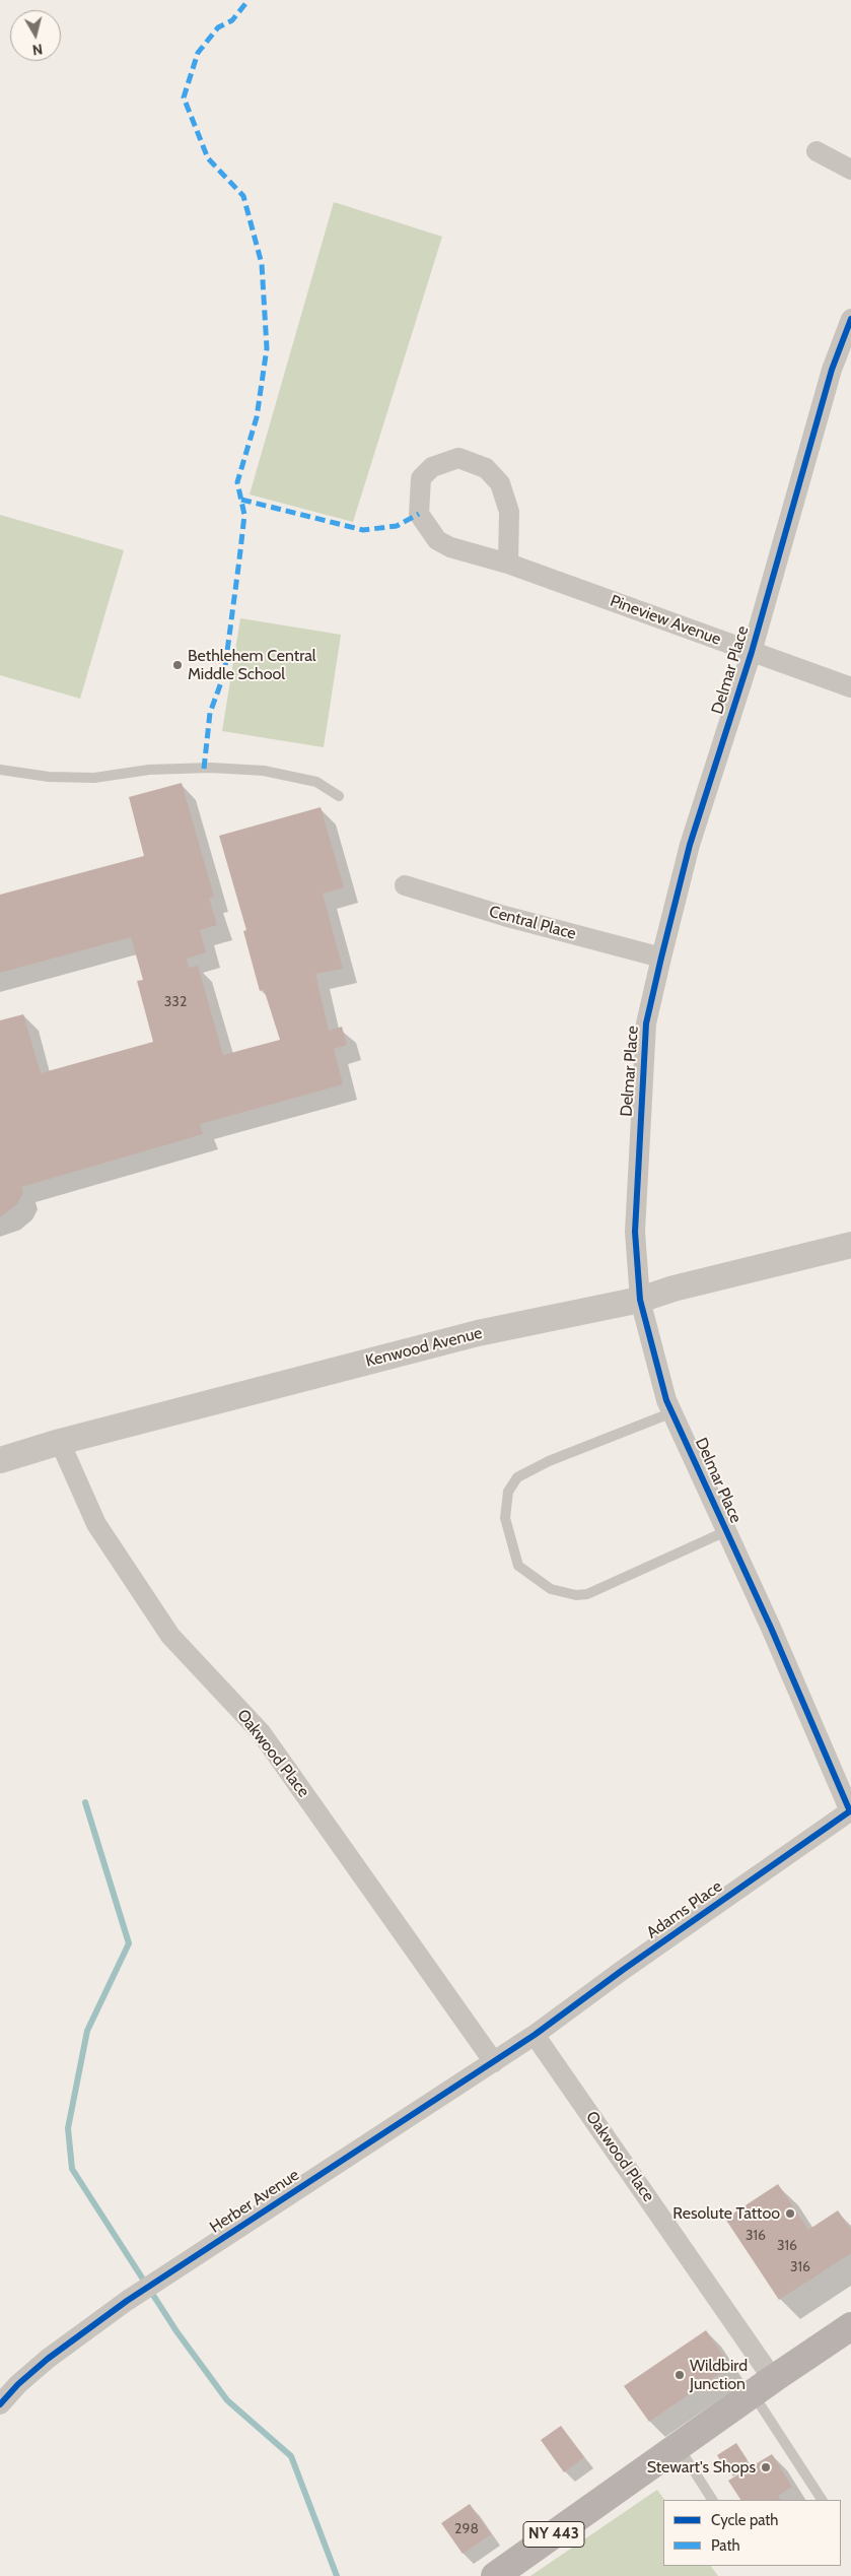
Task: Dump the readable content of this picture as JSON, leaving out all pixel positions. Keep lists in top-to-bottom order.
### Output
{
  "streets": {
    "main road": ["NY 443"],
    "street": [
      "Pineview Avenue",
      "Delmar Place",
      "Central Place",
      "Kenwood Avenue",
      "Oakwood Place",
      "Adams Place",
      "Herber Avenue"
    ]
  },
  "crossings": [
    ["Pineview Avenue", "Delmar Place"],
    ["Delmar Place", "Central Place"],
    ["Delmar Place", "Kenwood Avenue"],
    ["Delmar Place", "Adams Place"],
    ["Kenwood Avenue", "Oakwood Place"],
    ["Oakwood Place", "Adams Place"],
    ["Oakwood Place", "Herber Avenue"],
    ["Oakwood Place", "NY 443"],
    ["Adams Place", "Herber Avenue"]
  ],
  "places": [
    "Bethlehem Central Middle School",
    "Resolute Tattoo",
    "Wildbird Junction",
    "Stewart's Shops"
  ],
  "house_numbers": [
    "332",
    "316",
    "316",
    "316",
    "298"
  ],
  "legend": ["Cycle path", "Path"],
  "north": "bottom"
}
